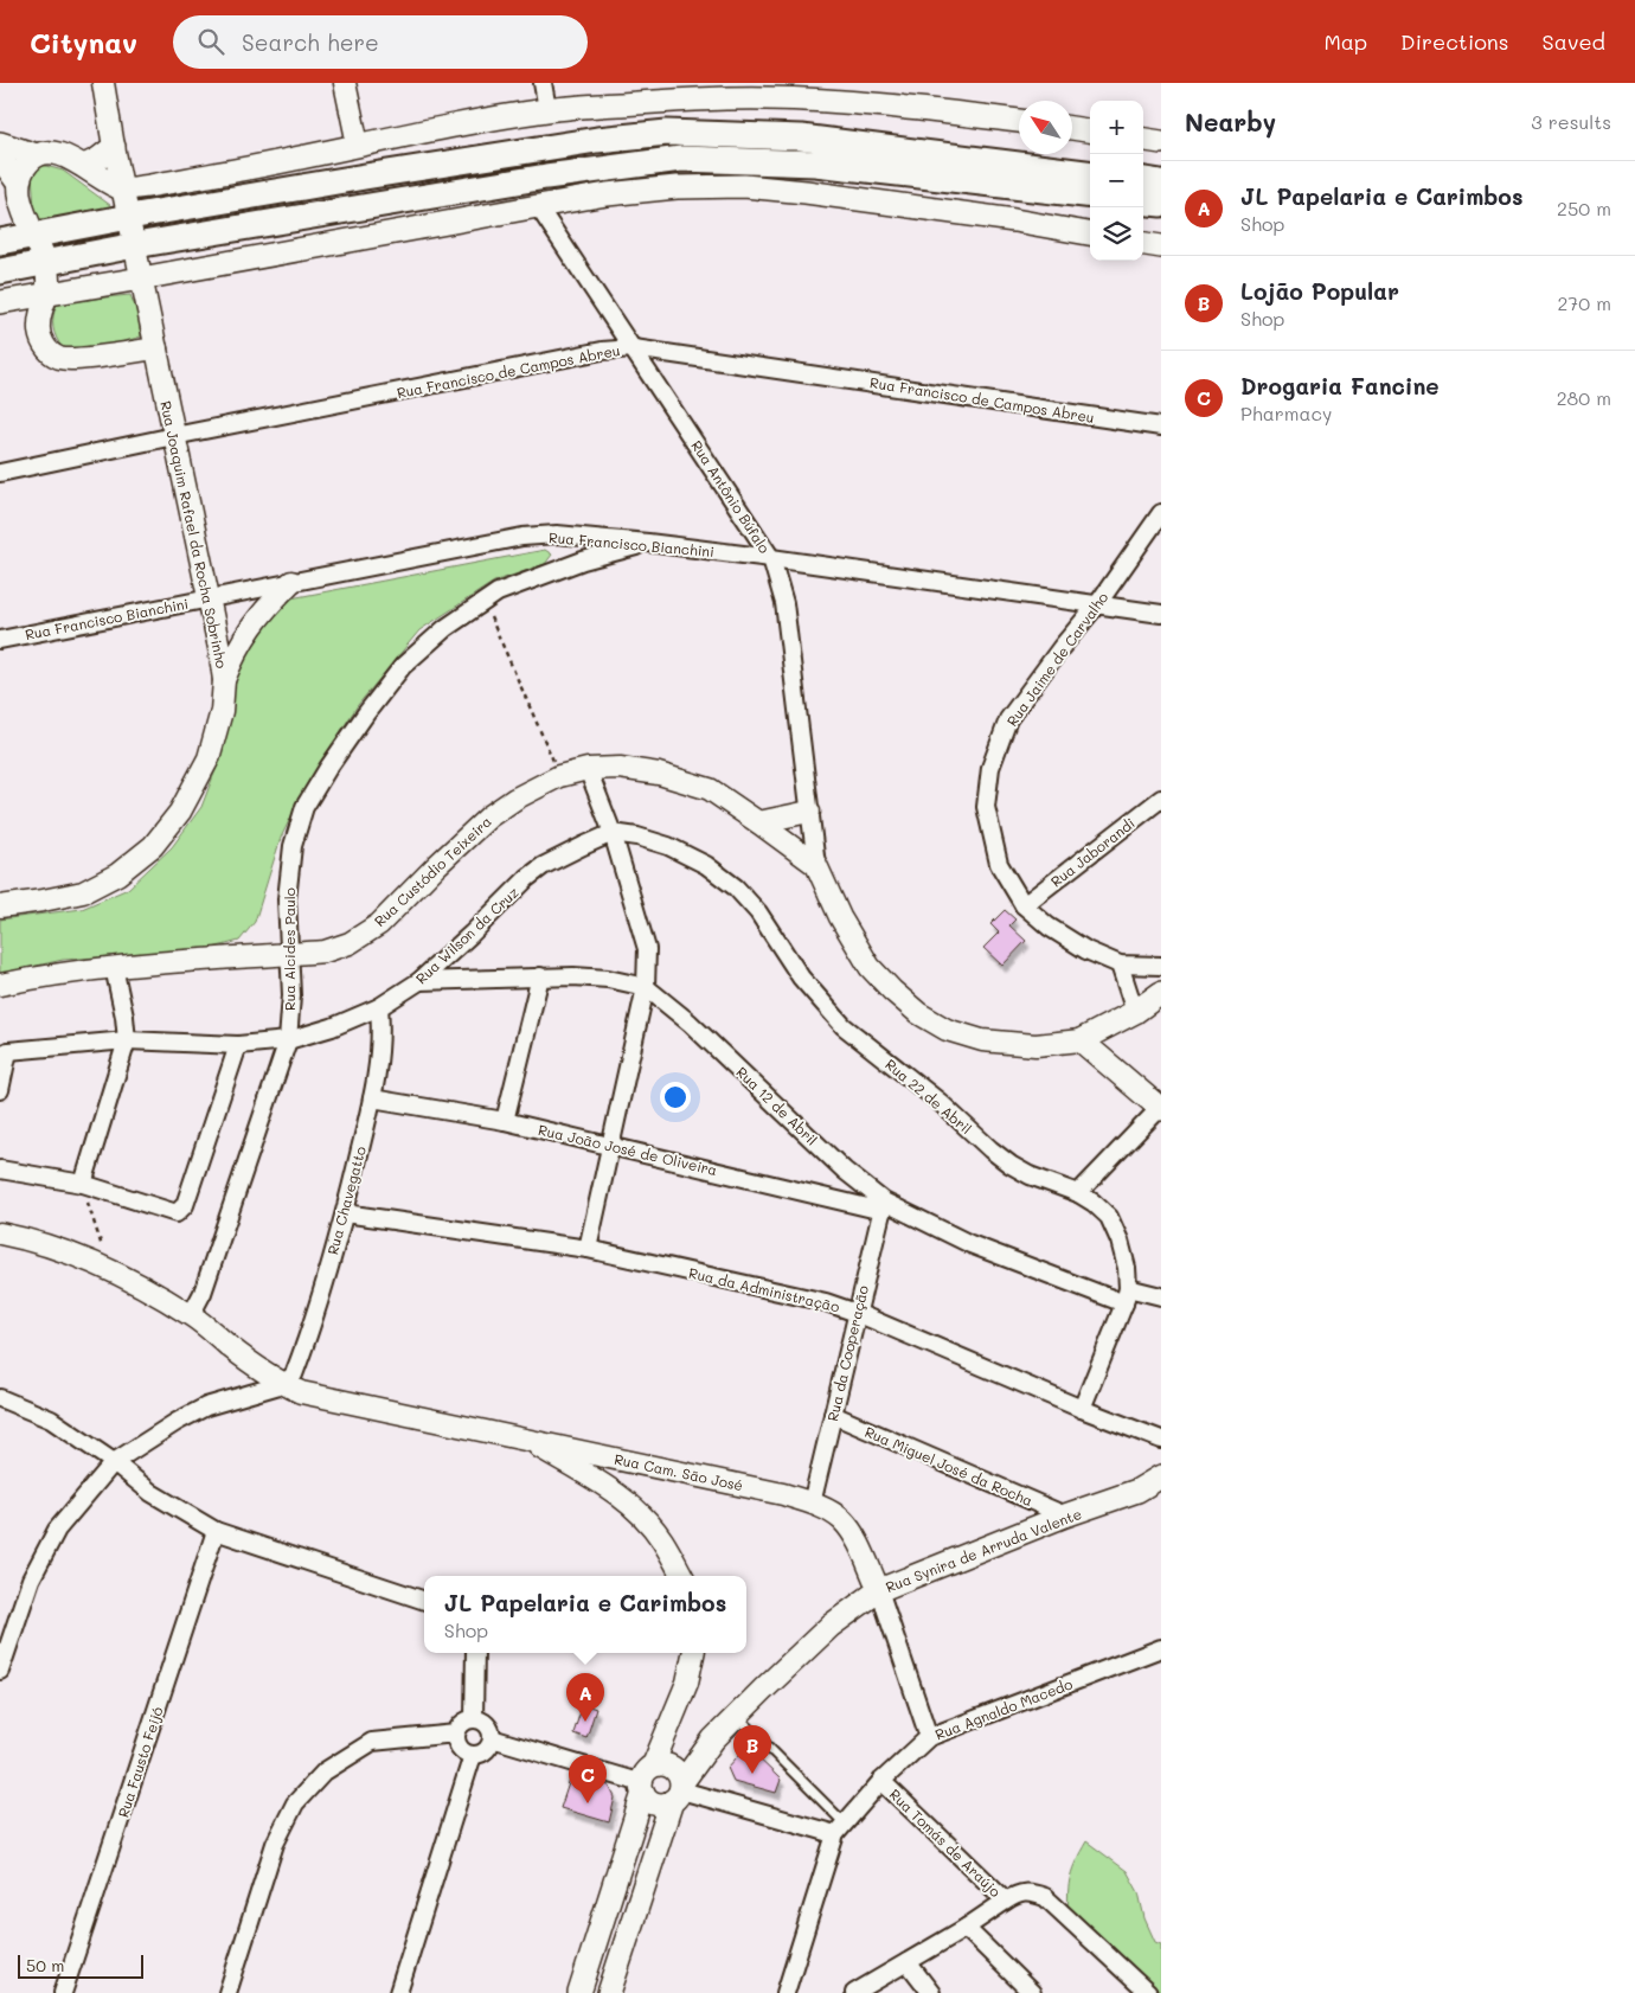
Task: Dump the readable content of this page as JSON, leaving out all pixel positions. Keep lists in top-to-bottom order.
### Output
{
  "streets": {
    "main road": ["Rua Custódio Teixeira", "Rua Synira de Arruda Valente"],
    "street": [
      "Rua Francisco de Campos Abreu",
      "Rua Antônio Búfalo",
      "Rua Joaquim Rafael da Rocha Sobrinho",
      "Rua Francisco Bianchini",
      "Rua Jaime de Carvalho",
      "Rua Jaborandi",
      "Rua Wilson da Cruz",
      "Rua Alcides Paulo",
      "Rua 22 de Abril",
      "Rua 12 de Abril",
      "Rua João José de Oliveira",
      "Rua Chavegatto",
      "Rua da Administração",
      "Rua da Cooperação",
      "Rua Miguel José da Rocha",
      "Rua Cam. São José",
      "Rua Agnaldo Macedo",
      "Rua Fausto Feijó",
      "Rua Tomás de Araújo"
    ]
  },
  "crossings": [
    ["Rua Francisco de Campos Abreu", "Rua Antônio Búfalo"],
    ["Rua Francisco de Campos Abreu", "Rua Joaquim Rafael da Rocha Sobrinho"],
    ["Rua Antônio Búfalo", "Rua Francisco Bianchini"],
    ["Rua Antônio Búfalo", "Rua Custódio Teixeira"],
    ["Rua Joaquim Rafael da Rocha Sobrinho", "Rua Francisco Bianchini"],
    ["Rua Francisco Bianchini", "Rua Jaime de Carvalho"],
    ["Rua Francisco Bianchini", "Rua Alcides Paulo"],
    ["Rua Jaime de Carvalho", "Rua Jaborandi"],
    ["Rua Custódio Teixeira", "Rua Alcides Paulo"],
    ["Rua Wilson da Cruz", "Rua Alcides Paulo"],
    ["Rua Wilson da Cruz", "Rua 22 de Abril"],
    ["Rua Wilson da Cruz", "Rua 12 de Abril"],
    ["Rua Wilson da Cruz", "Rua Chavegatto"],
    ["Rua 22 de Abril", "Rua 12 de Abril"],
    ["Rua 22 de Abril", "Rua da Administração"],
    ["Rua 12 de Abril", "Rua João José de Oliveira"],
    ["Rua 12 de Abril", "Rua da Cooperação"],
    ["Rua João José de Oliveira", "Rua Chavegatto"],
    ["Rua João José de Oliveira", "Rua da Cooperação"],
    ["Rua Chavegatto", "Rua da Administração"],
    ["Rua Chavegatto", "Rua Cam. São José"],
    ["Rua da Administração", "Rua da Cooperação"],
    ["Rua da Cooperação", "Rua Miguel José da Rocha"],
    ["Rua da Cooperação", "Rua Cam. São José"],
    ["Rua Miguel José da Rocha", "Rua Synira de Arruda Valente"],
    ["Rua Cam. São José", "Rua Synira de Arruda Valente"],
    ["Rua Cam. São José", "Rua Agnaldo Macedo"],
    ["Rua Agnaldo Macedo", "Rua Tomás de Araújo"]
  ],
  "scale_bar": "50 m",
  "north": "top left",
  "page": {
    "header": "Citynav",
    "search": "Search here",
    "nav": ["Map", "Directions", "Saved"],
    "heading": ["Nearby", "3 results"],
    "map_buttons": ["+", "−"],
    "list": [
      {
        "mark": "A",
        "name": "JL Papelaria e Carimbos",
        "note": "Shop",
        "value": "250 m"
      },
      {
        "mark": "B",
        "name": "Lojão Popular",
        "note": "Shop",
        "value": "270 m"
      },
      {
        "mark": "C",
        "name": "Drogaria Fancine",
        "note": "Pharmacy",
        "value": "280 m"
      }
    ],
    "popup": ["JL Papelaria e Carimbos", "Shop"],
    "pins": ["A", "B", "C"],
    "scale": "50 m"
  }
}
